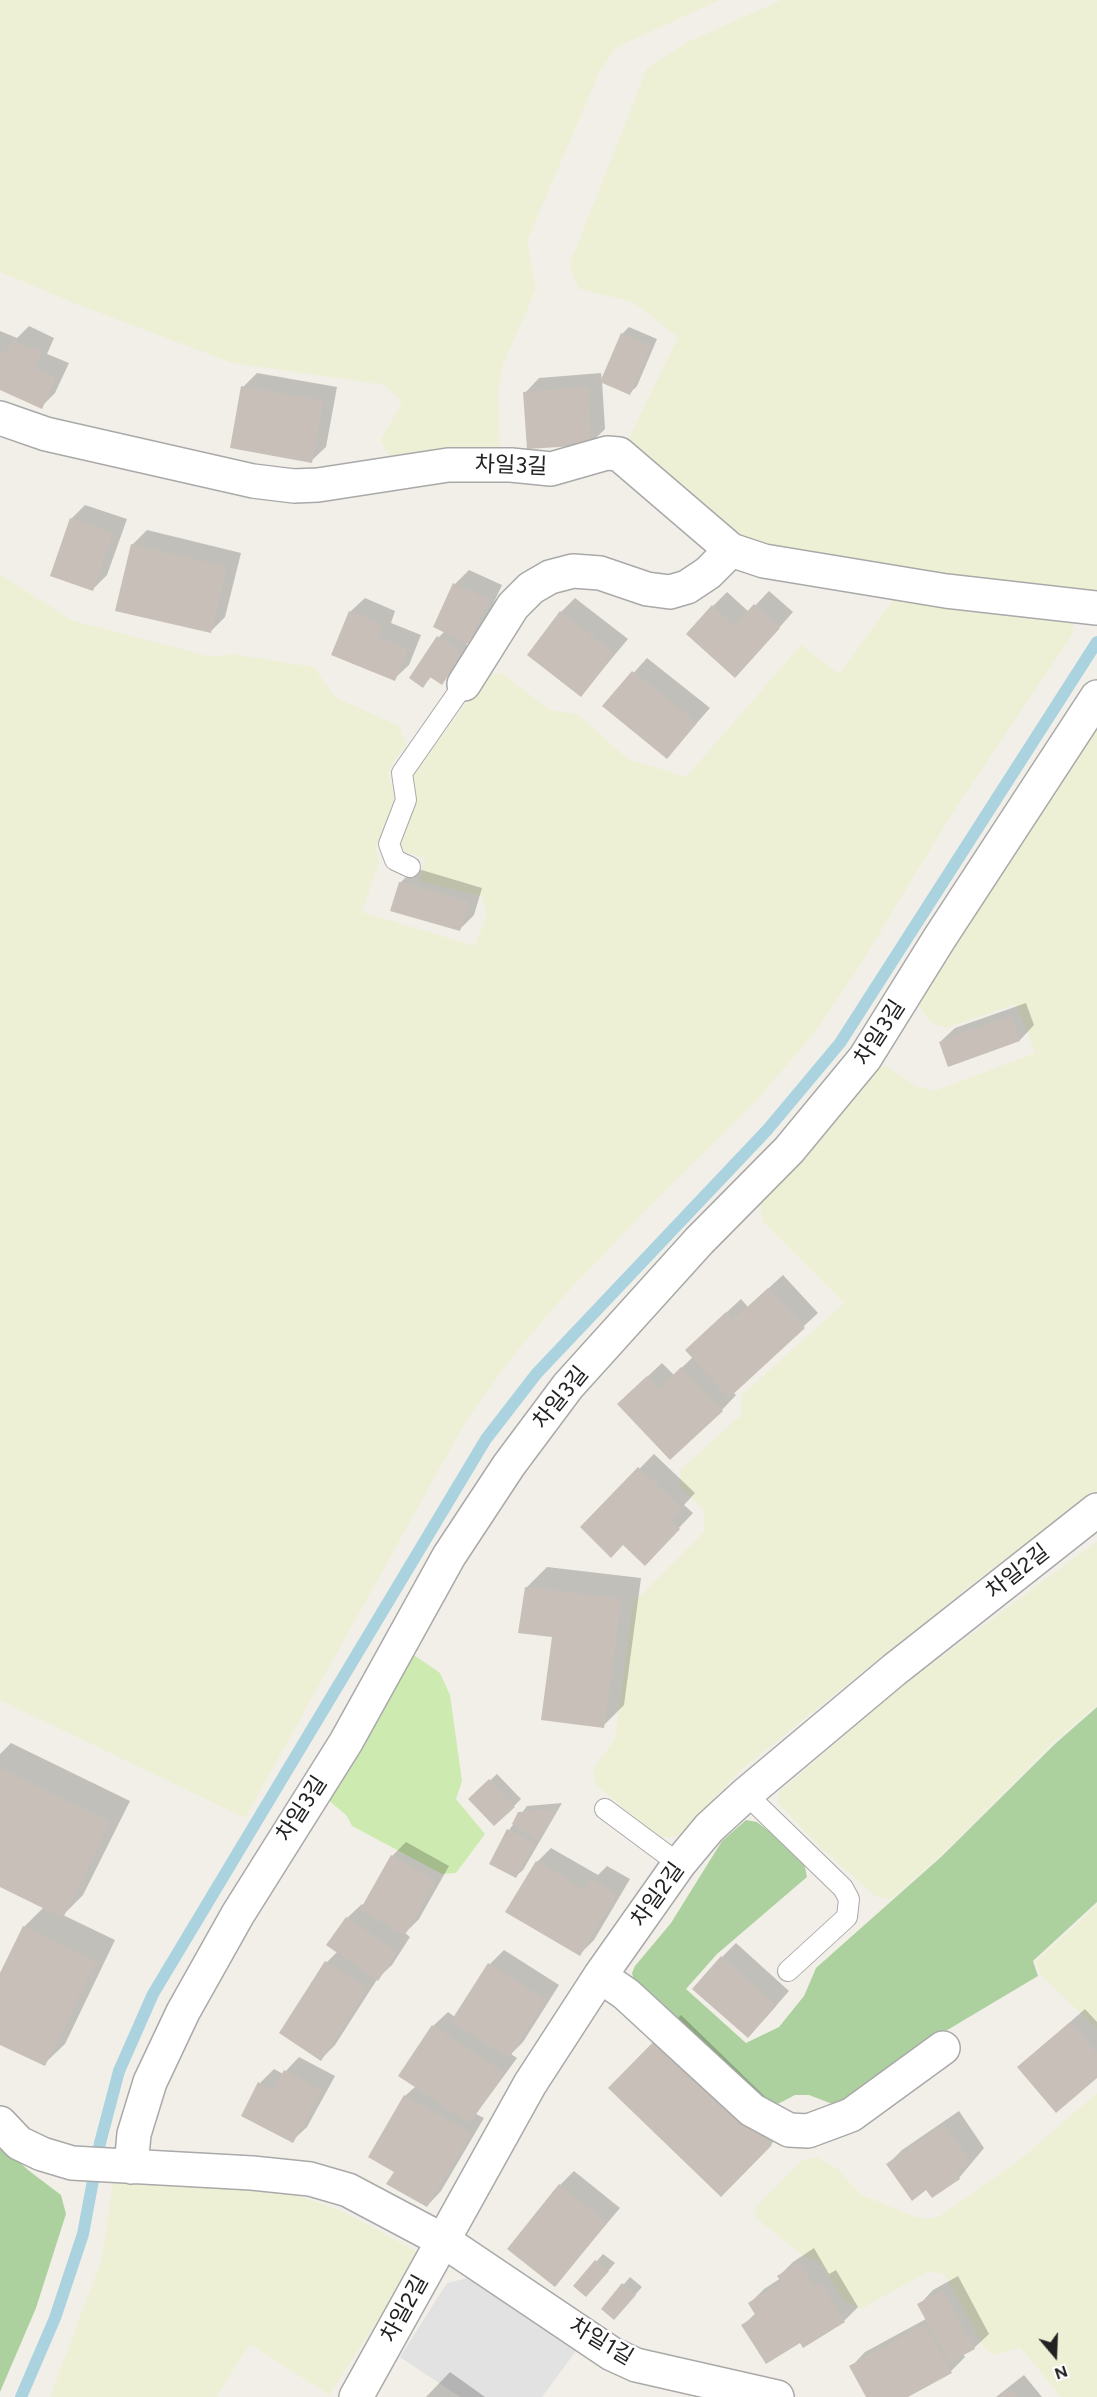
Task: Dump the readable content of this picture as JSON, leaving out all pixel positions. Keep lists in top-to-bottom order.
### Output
{
  "streets": {
    "street": ["차일3길", "차일2길", "차일1길"]
  },
  "crossings": [
    ["차일2길", "차일1길"]
  ],
  "north": "bottom"
}
